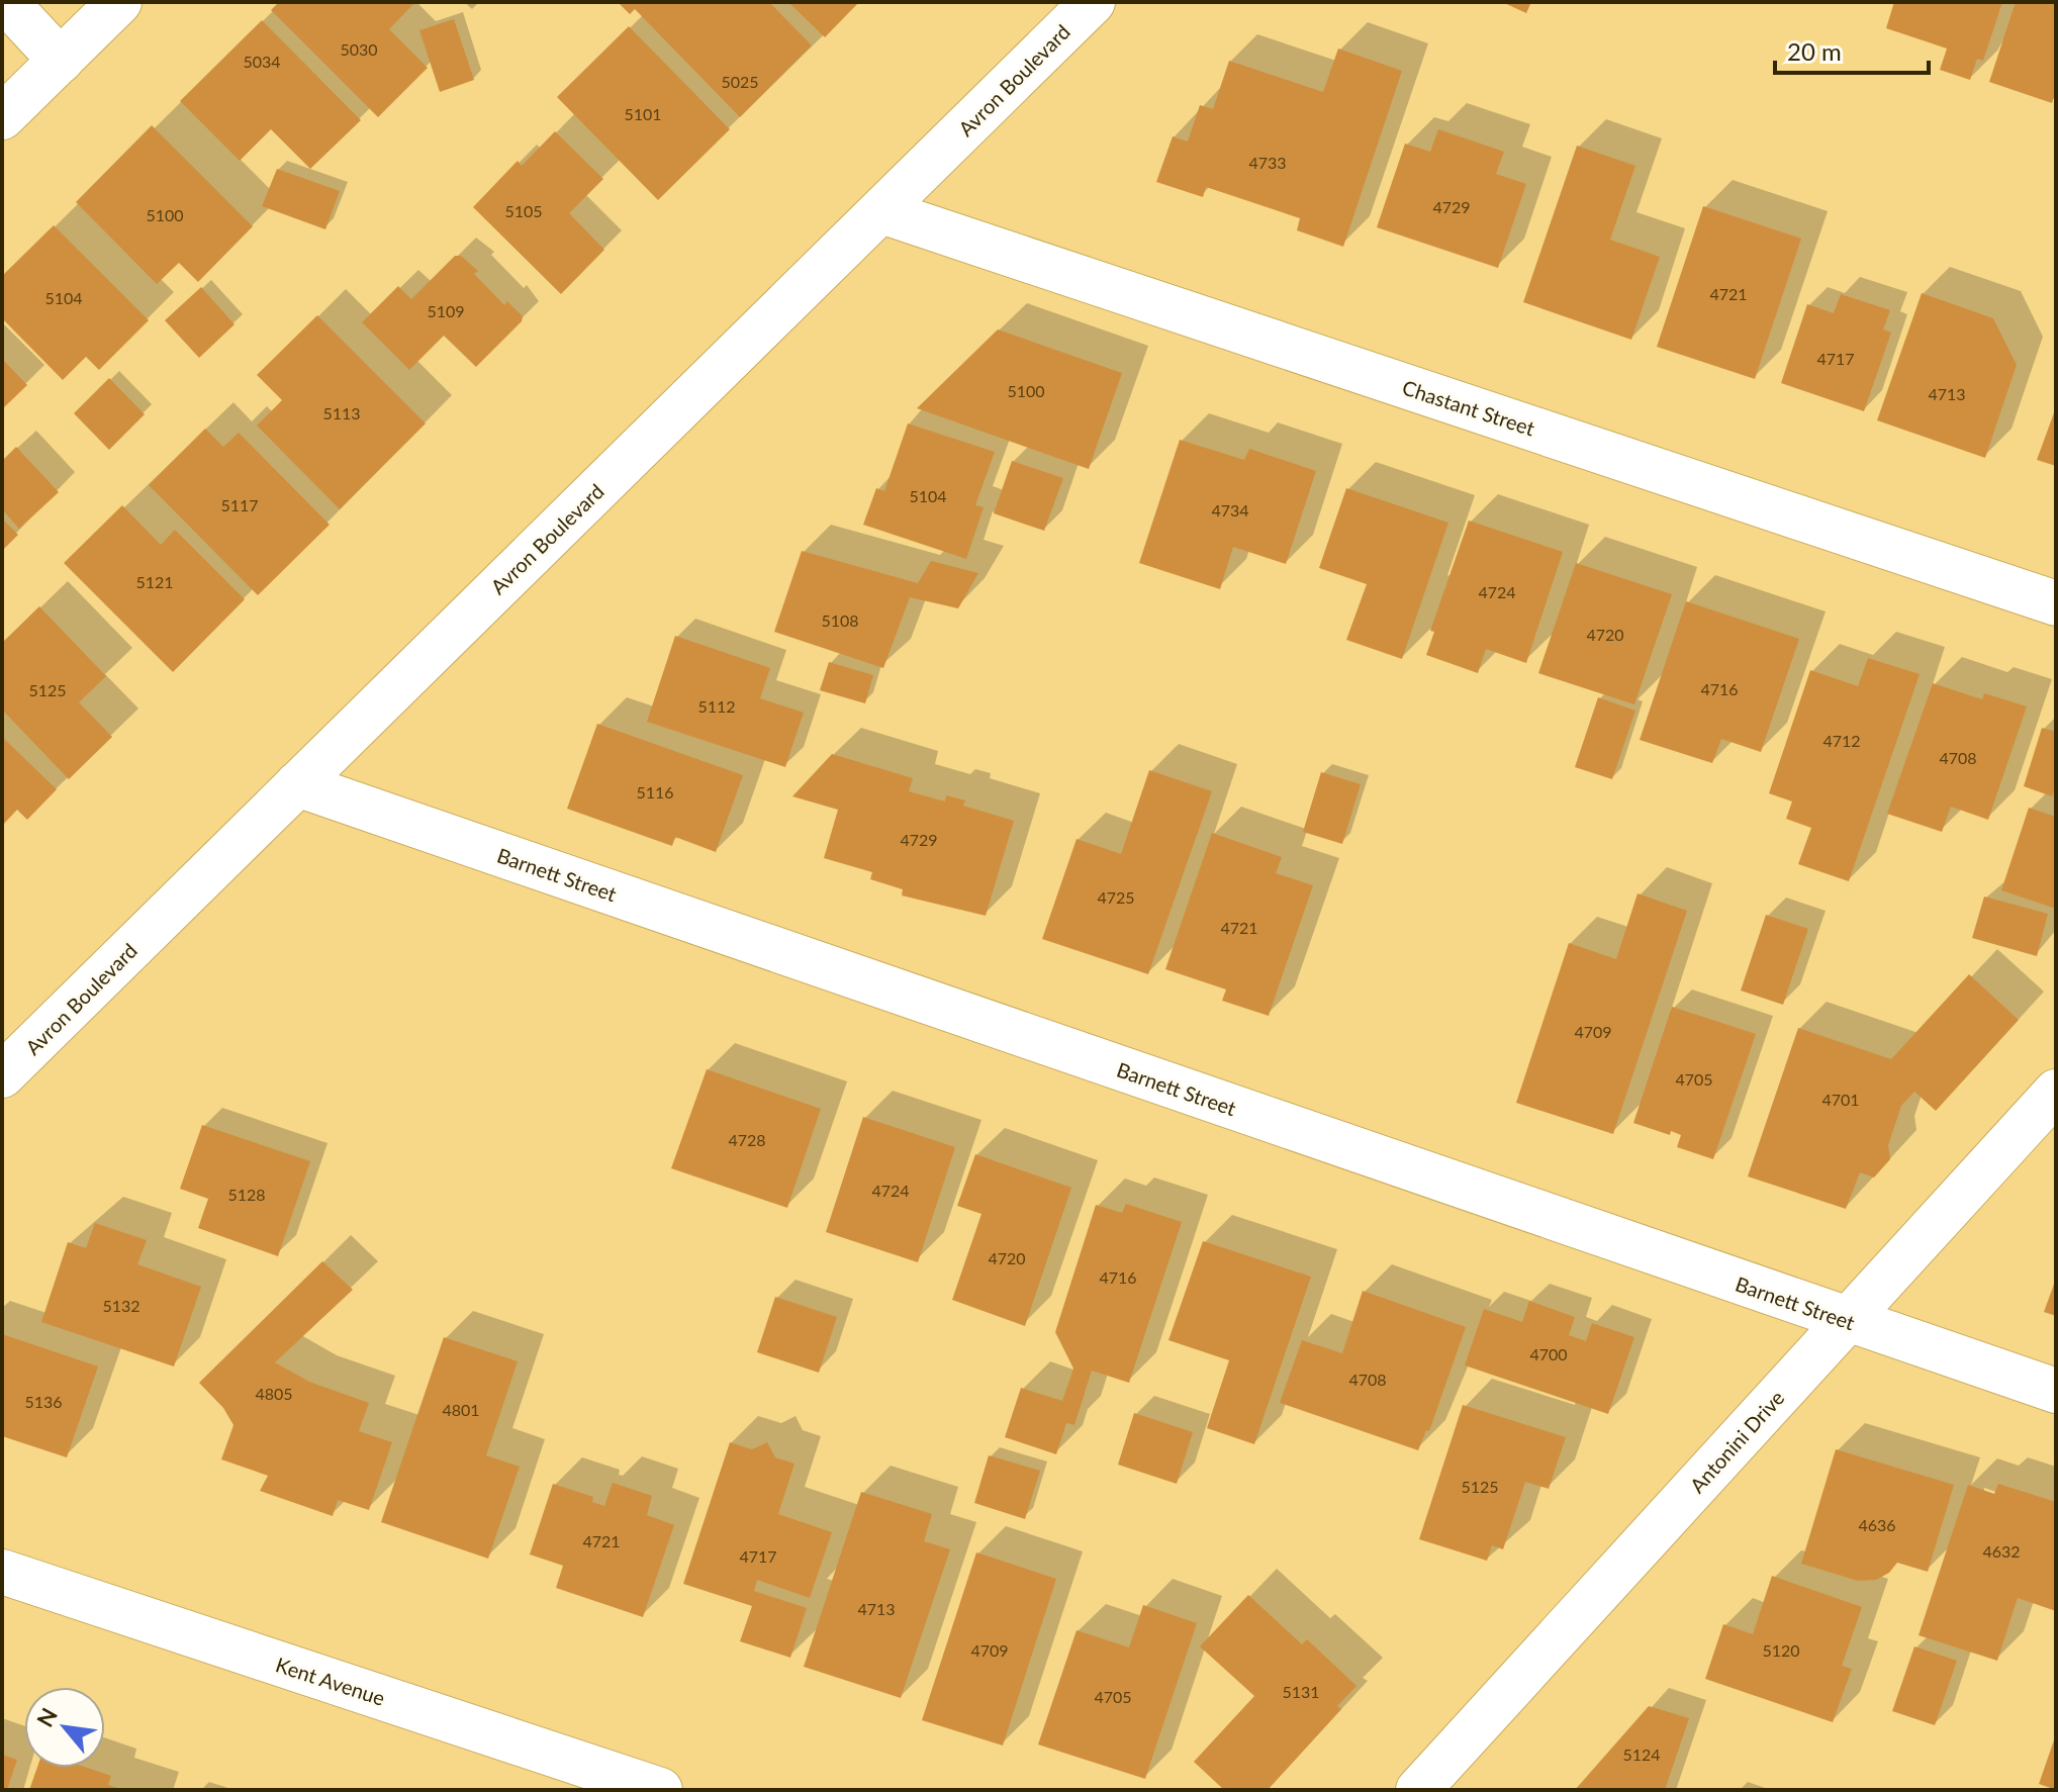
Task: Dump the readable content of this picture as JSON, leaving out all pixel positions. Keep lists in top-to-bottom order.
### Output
{
  "streets": {
    "street": [
      "Avron Boulevard",
      "Chastant Street",
      "Barnett Street",
      "Antonini Drive",
      "Kent Avenue"
    ]
  },
  "crossings": [
    ["Avron Boulevard", "Chastant Street"],
    ["Avron Boulevard", "Barnett Street"],
    ["Barnett Street", "Antonini Drive"]
  ],
  "house_numbers": [
    "5030",
    "5034",
    "5025",
    "5101",
    "4733",
    "4729",
    "5105",
    "5100",
    "4721",
    "5104",
    "5109",
    "4717",
    "5100",
    "4713",
    "5113",
    "5104",
    "5117",
    "4734",
    "5121",
    "4724",
    "5108",
    "4720",
    "4716",
    "5125",
    "5112",
    "4712",
    "4708",
    "5116",
    "4729",
    "4725",
    "4721",
    "4709",
    "4705",
    "4701",
    "4728",
    "4724",
    "5128",
    "4720",
    "4716",
    "5132",
    "4700",
    "4708",
    "4805",
    "5136",
    "4801",
    "5125",
    "4636",
    "4721",
    "4632",
    "4717",
    "4713",
    "4709",
    "5120",
    "5131",
    "4705",
    "5124"
  ],
  "scale_bar": "20 m",
  "north": "top left"
}
